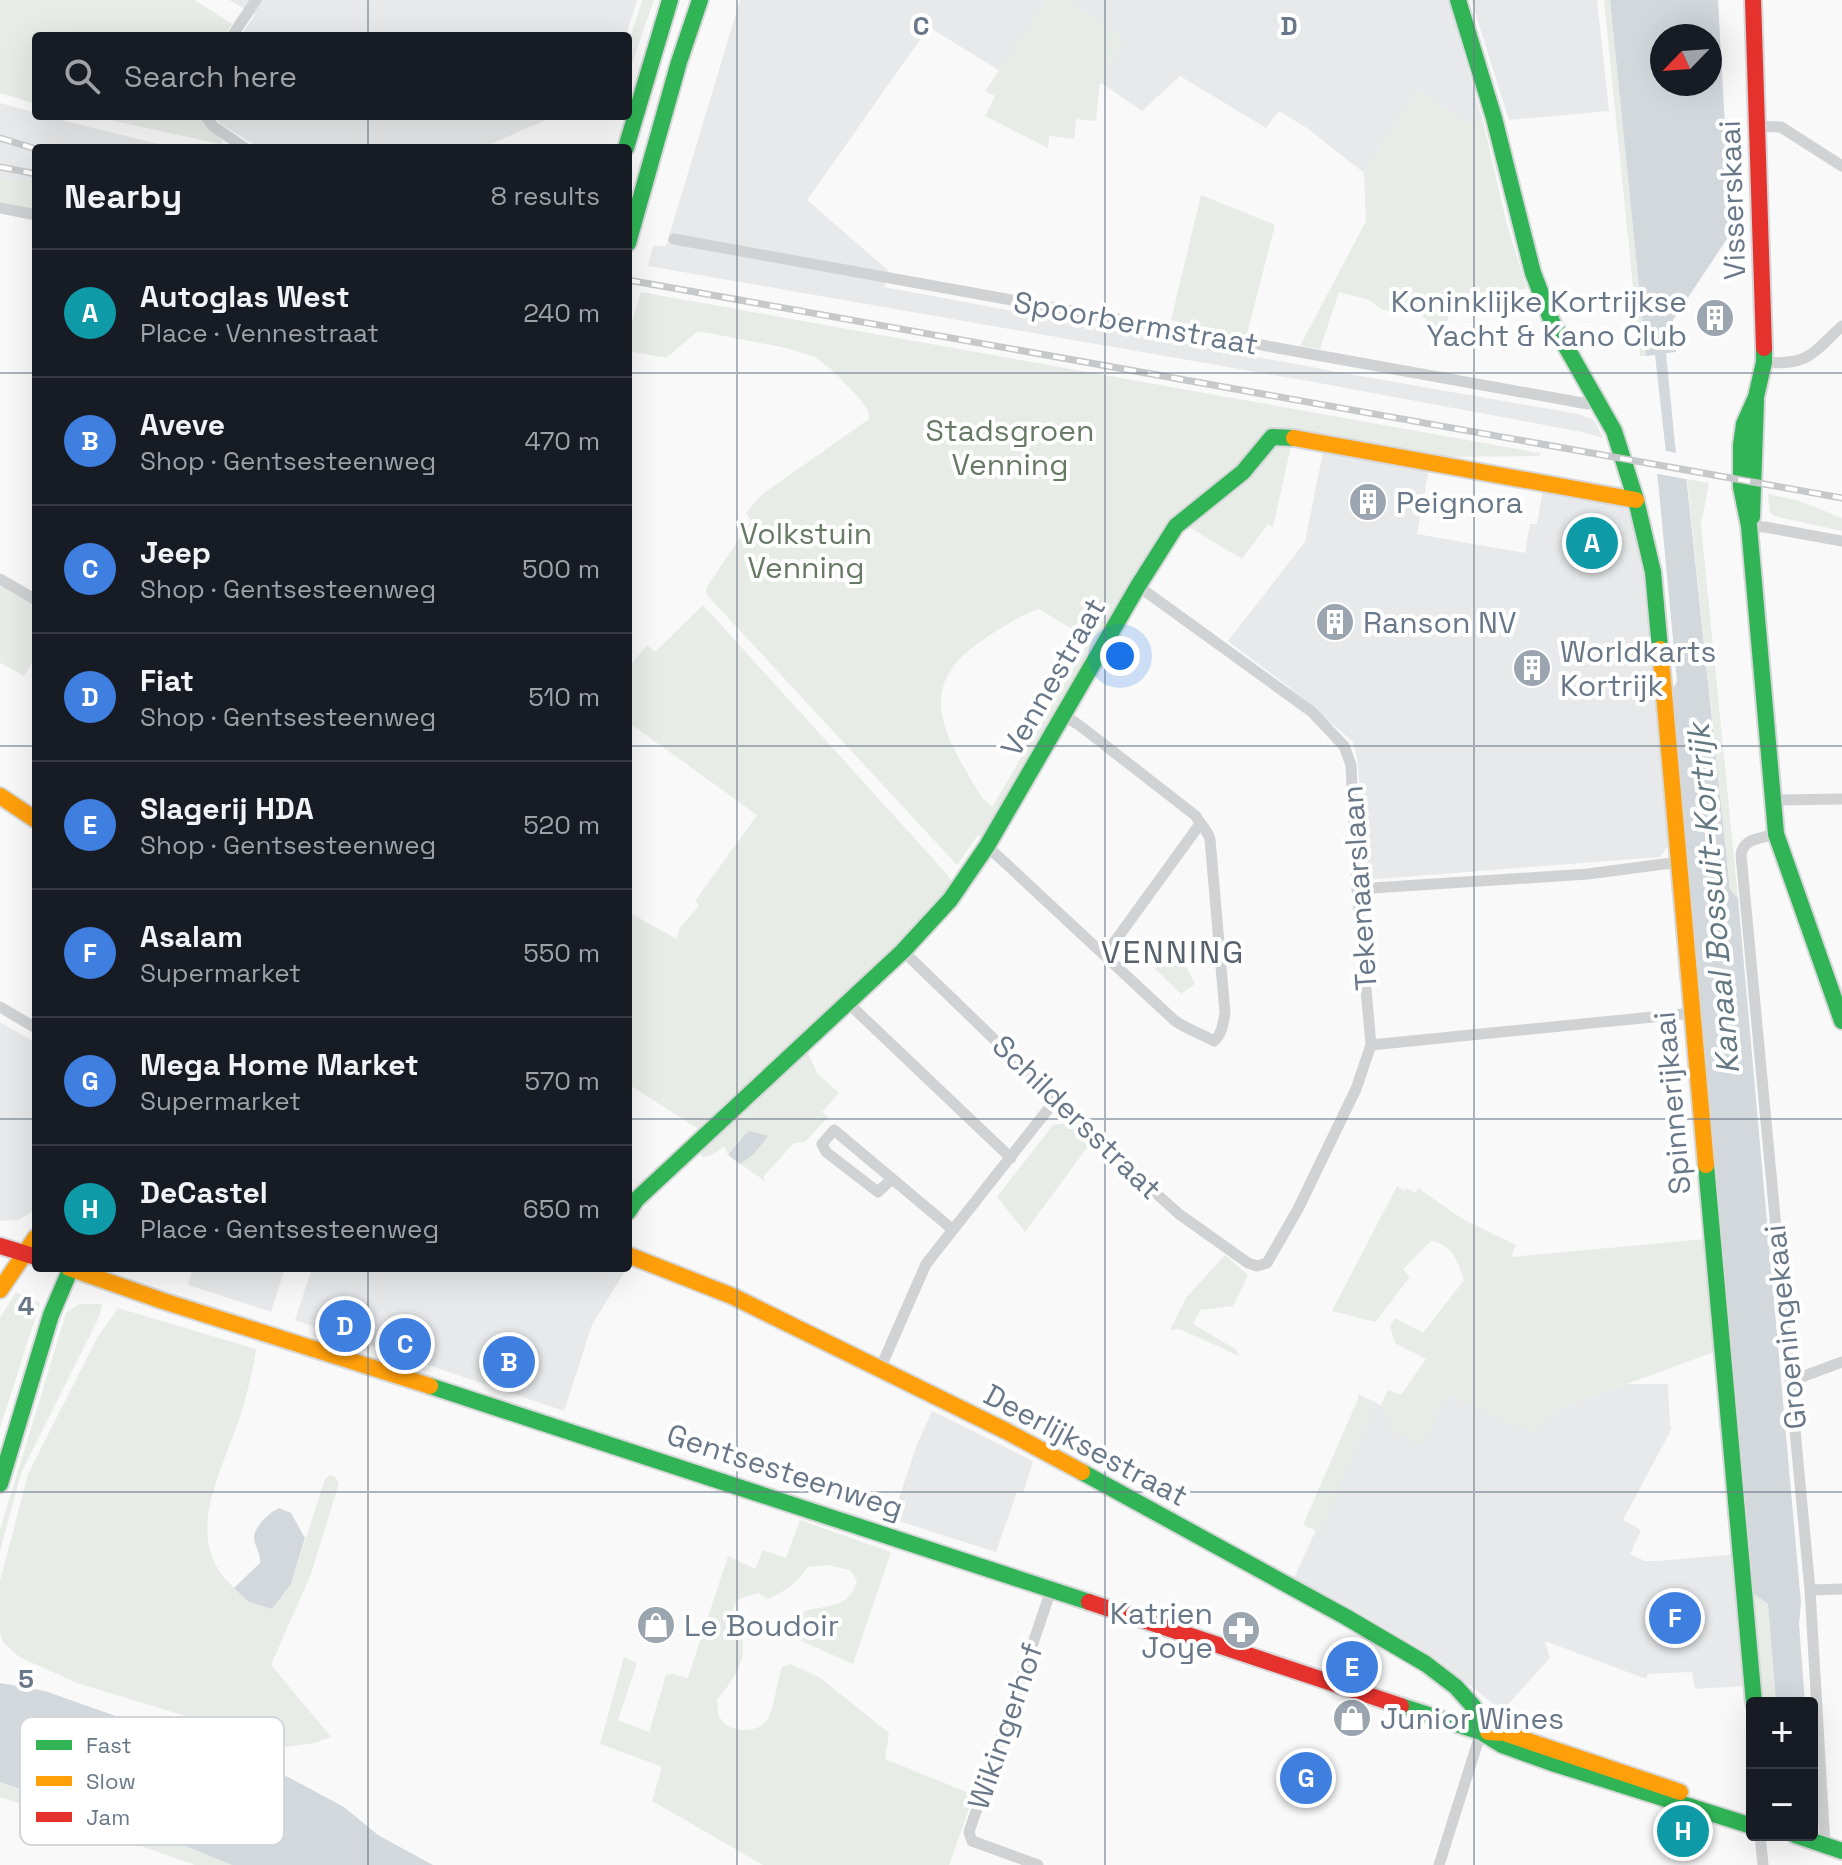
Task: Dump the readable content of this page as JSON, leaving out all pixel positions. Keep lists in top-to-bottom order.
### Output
{
  "streets": {
    "main road": [
      "Visserskaai",
      "Vennestraat",
      "Spinnerijkaai",
      "Deerlijksestraat",
      "Gentsesteenweg"
    ],
    "street": [
      "Spoorbermstraat",
      "Tekenaarslaan",
      "Schildersstraat",
      "Groeningekaai",
      "Wikingerhof"
    ]
  },
  "crossings": [
    ["Visserskaai", "Groeningekaai"],
    ["Spoorbermstraat", "Spinnerijkaai"],
    ["Vennestraat", "Tekenaarslaan"],
    ["Vennestraat", "Spinnerijkaai"],
    ["Vennestraat", "Schildersstraat"],
    ["Tekenaarslaan", "Schildersstraat"],
    ["Deerlijksestraat", "Gentsesteenweg"],
    ["Gentsesteenweg", "Wikingerhof"]
  ],
  "districts": ["VENNING"],
  "water": ["Kanaal Bossuit-Kortrijk"],
  "parks": ["Stadsgroen Venning", "Volkstuin Venning"],
  "places": {
    "building": [
      "Koninklijke Kortrijkse Yacht & Kano Club",
      "Peignora",
      "Ranson NV",
      "Worldkarts Kortrijk"
    ],
    "shop": ["Le Boudoir", "Junior Wines"],
    "pharmacy": ["Katrien Joye"]
  },
  "legend": ["Fast", "Slow", "Jam"],
  "north": "bottom left",
  "page": {
    "search": "Search here",
    "heading": ["Nearby", "8 results"],
    "list": [
      {
        "mark": "A",
        "name": "Autoglas West",
        "note": "Place · Vennestraat",
        "value": "240 m"
      },
      {
        "mark": "B",
        "name": "Aveve",
        "note": "Shop · Gentsesteenweg",
        "value": "470 m"
      },
      {
        "mark": "C",
        "name": "Jeep",
        "note": "Shop · Gentsesteenweg",
        "value": "500 m"
      },
      {
        "mark": "D",
        "name": "Fiat",
        "note": "Shop · Gentsesteenweg",
        "value": "510 m"
      },
      {
        "mark": "E",
        "name": "Slagerij HDA",
        "note": "Shop · Gentsesteenweg",
        "value": "520 m"
      },
      {
        "mark": "F",
        "name": "Asalam",
        "note": "Supermarket",
        "value": "550 m"
      },
      {
        "mark": "G",
        "name": "Mega Home Market",
        "note": "Supermarket",
        "value": "570 m"
      },
      {
        "mark": "H",
        "name": "DeCastel",
        "note": "Place · Gentsesteenweg",
        "value": "650 m"
      }
    ],
    "pins": [
      "A",
      "D",
      "C",
      "B",
      "F",
      "E",
      "G",
      "H"
    ],
    "map_buttons": ["+", "−"]
  },
  "grid": {
    "columns": ["C", "D"],
    "rows": ["4", "5"]
  }
}
